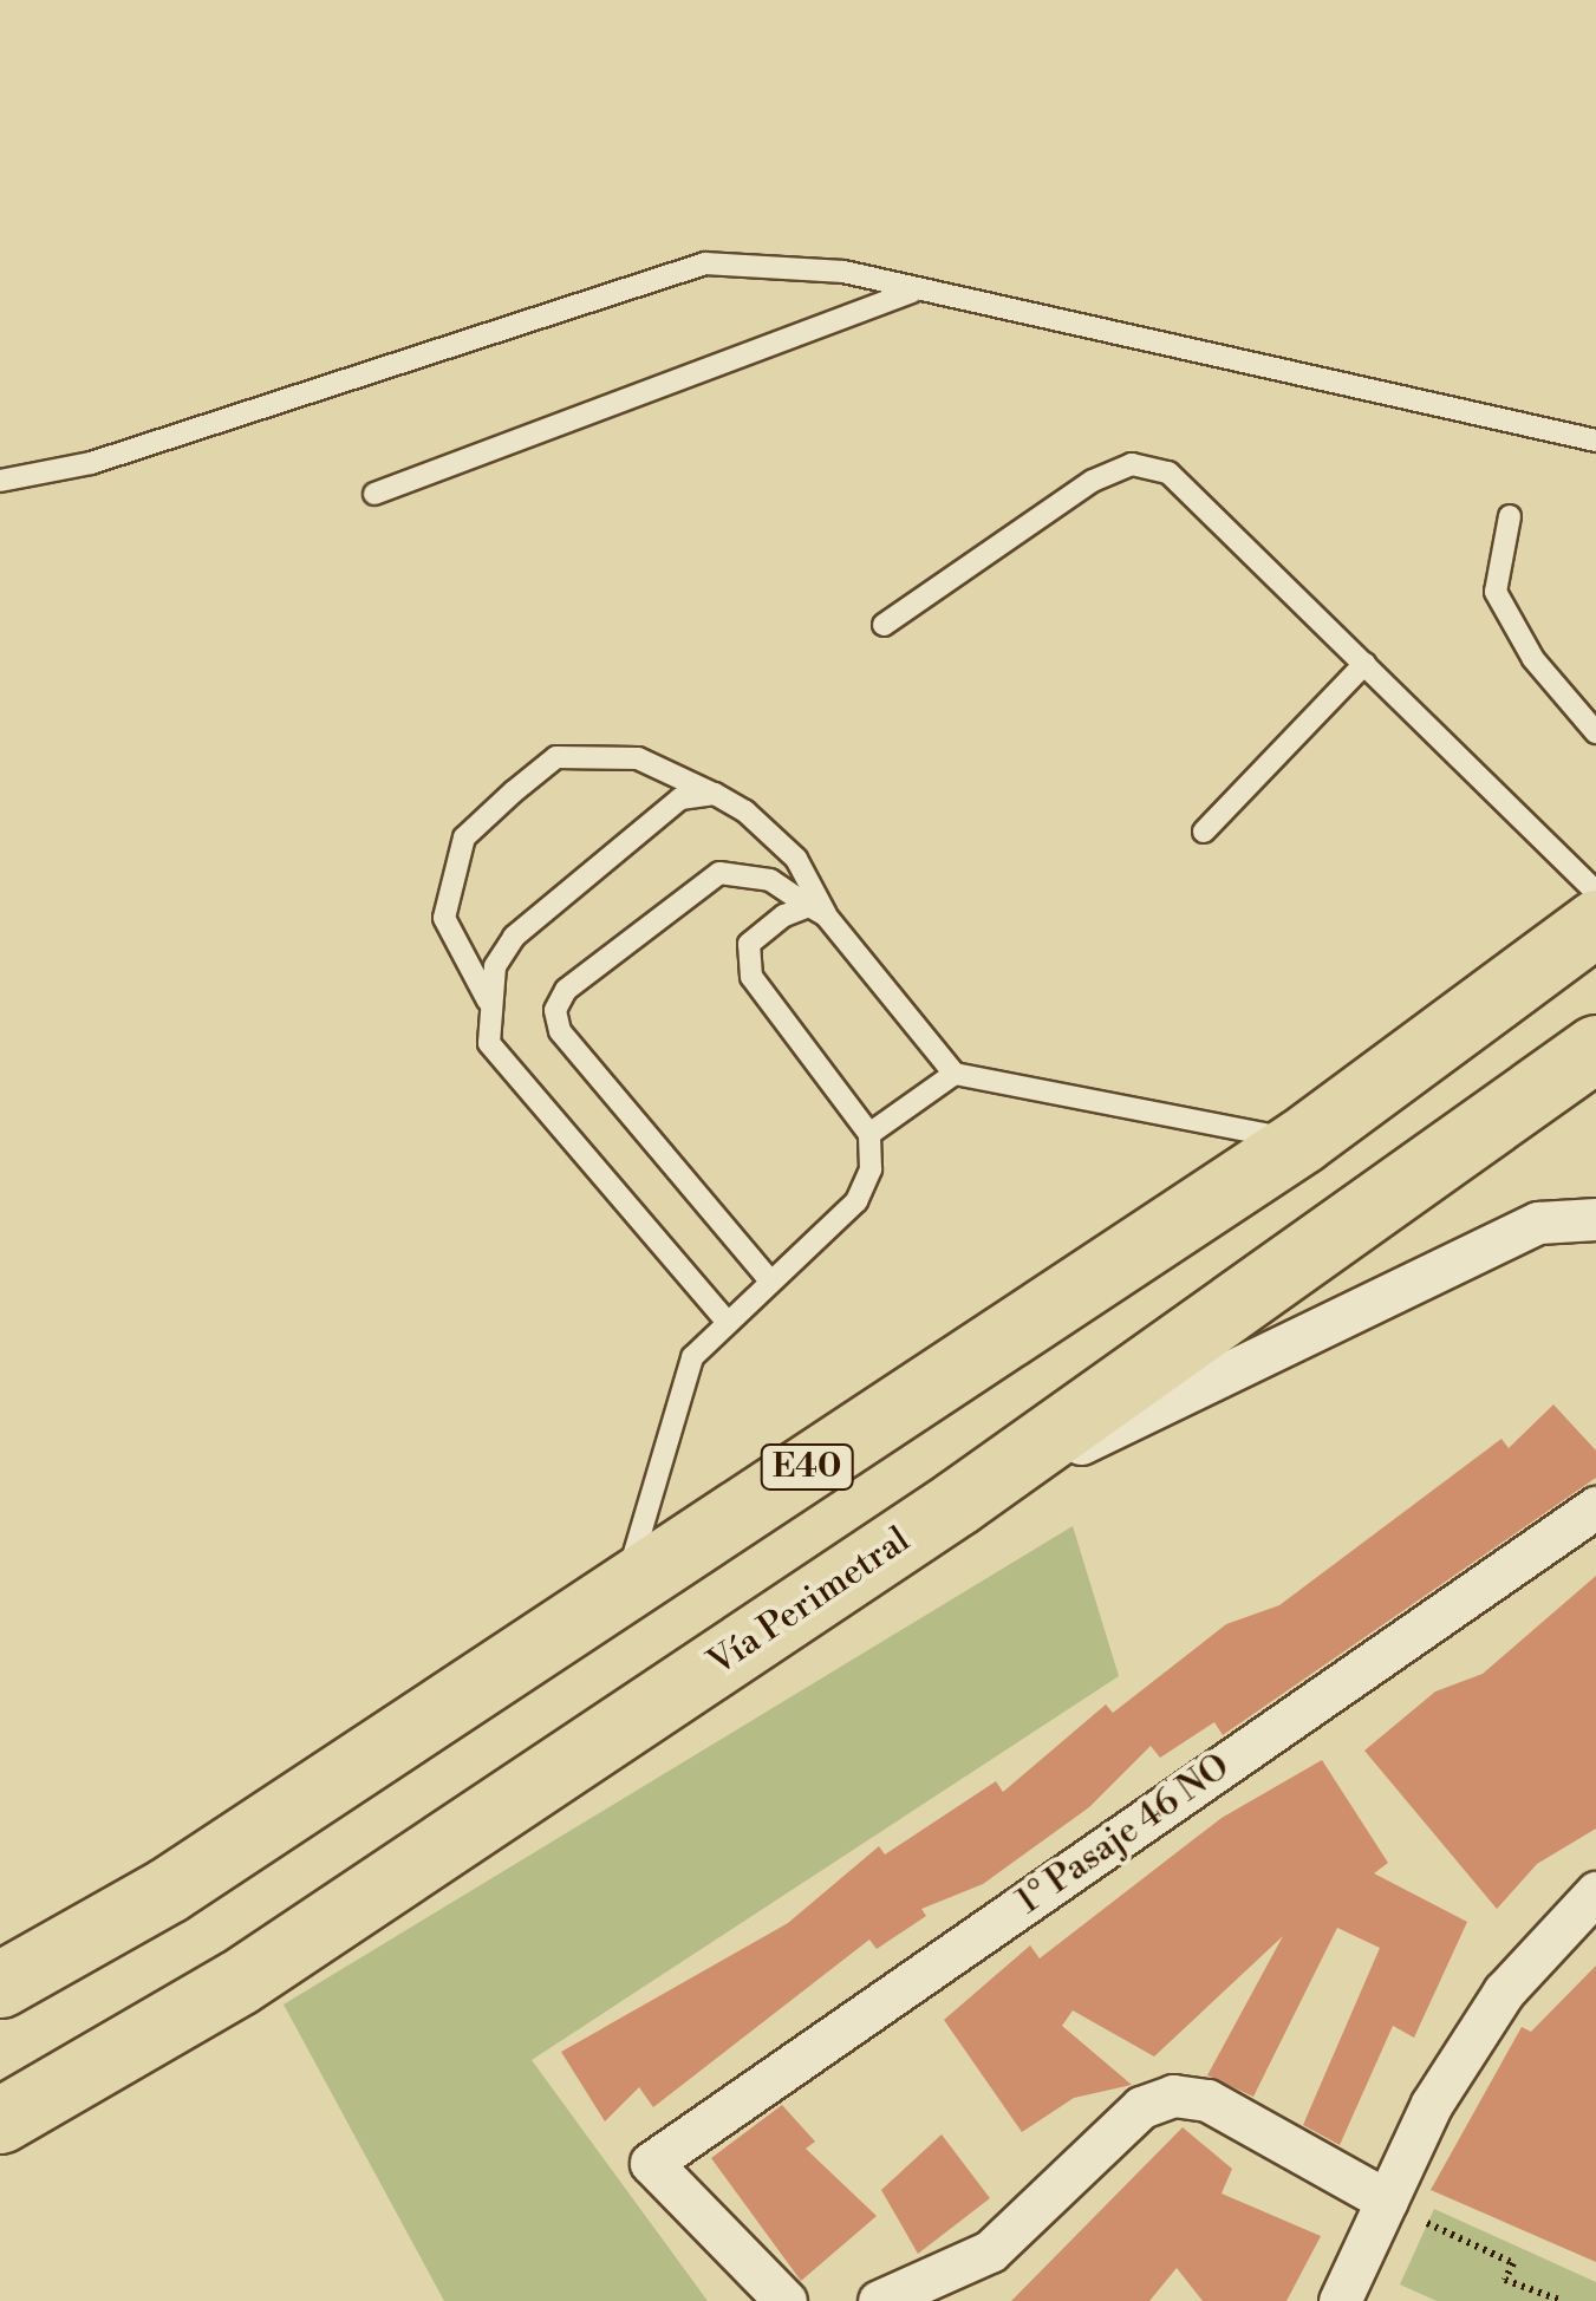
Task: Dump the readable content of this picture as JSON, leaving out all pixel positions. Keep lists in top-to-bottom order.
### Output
{
  "streets": {
    "highway": ["E40", "Vía Perimetral"],
    "street": ["1° Pasaje 46 NO"]
  }
}
